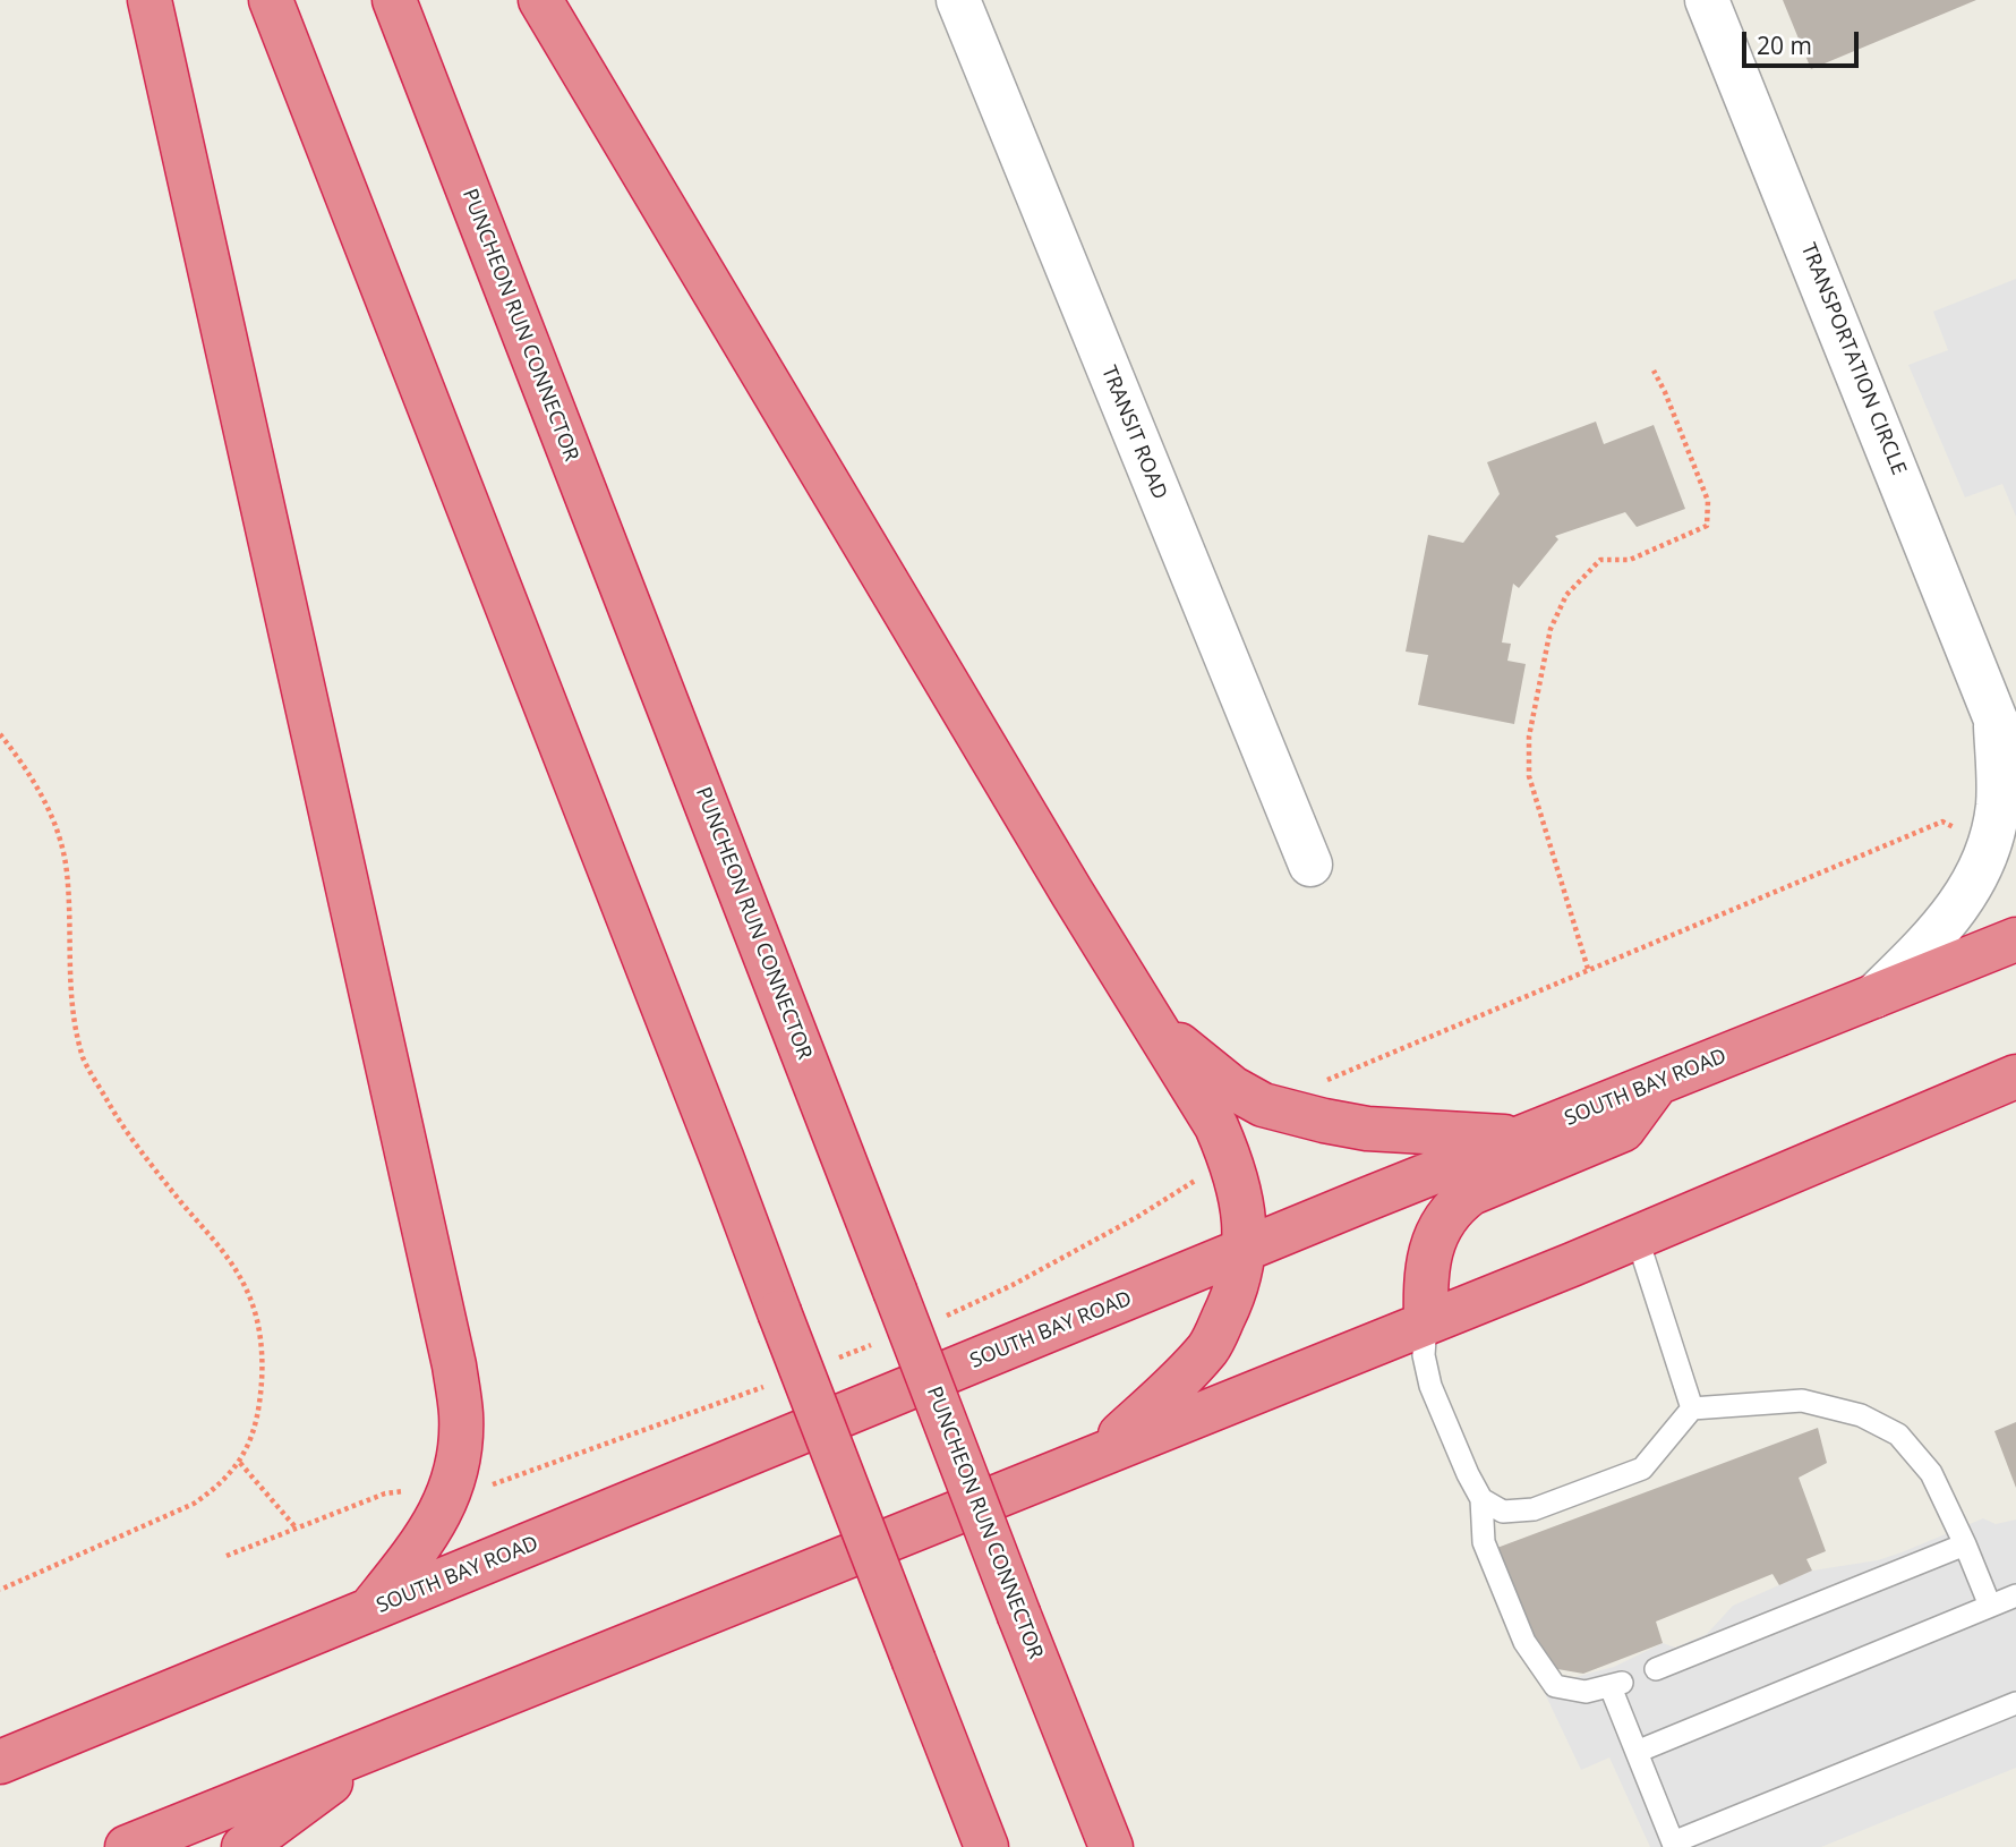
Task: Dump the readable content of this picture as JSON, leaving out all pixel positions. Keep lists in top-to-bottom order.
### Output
{
  "streets": {
    "highway": ["PUNCHEON RUN CONNECTOR", "SOUTH BAY ROAD"],
    "street": ["TRANSPORTATION CIRCLE", "TRANSIT ROAD"]
  },
  "crossings": [
    ["TRANSPORTATION CIRCLE", "SOUTH BAY ROAD"]
  ],
  "scale_bar": "20 m"
}
